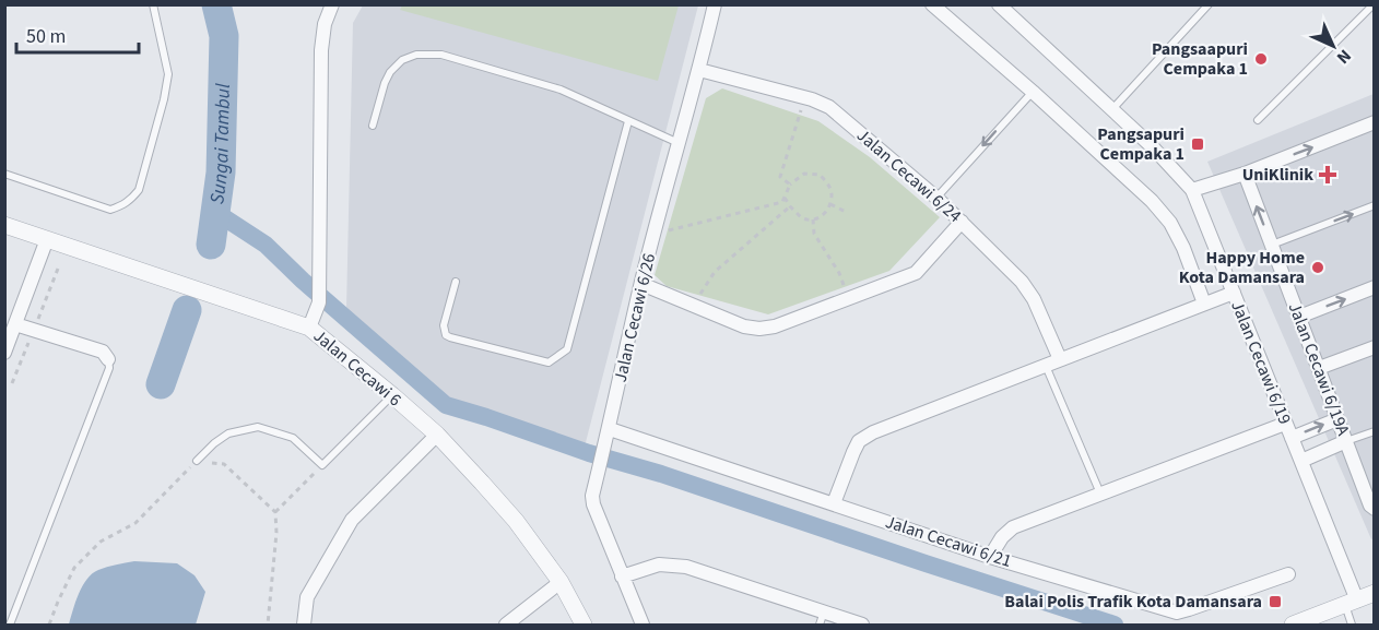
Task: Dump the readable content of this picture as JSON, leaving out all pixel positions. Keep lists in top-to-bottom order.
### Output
{
  "streets": {
    "street": [
      "Jalan Cecawi 6/24",
      "Jalan Cecawi 6/26",
      "Jalan Cecawi 6/19",
      "Jalan Cecawi 6",
      "Jalan Cecawi 6/19A",
      "Jalan Cecawi 6/21"
    ]
  },
  "crossings": [
    ["Jalan Cecawi 6/24", "Jalan Cecawi 6/26"],
    ["Jalan Cecawi 6/26", "Jalan Cecawi 6/21"]
  ],
  "water": ["Sungai Tambul"],
  "places": {
    "other": ["Pangsaapuri Cempaka 1", "Happy Home Kota Damansara"],
    "transit": ["Pangsapuri Cempaka 1", "Balai Polis Trafik Kota Damansara"],
    "health": ["UniKlinik"]
  },
  "scale_bar": "50 m",
  "north": "bottom right"
}
